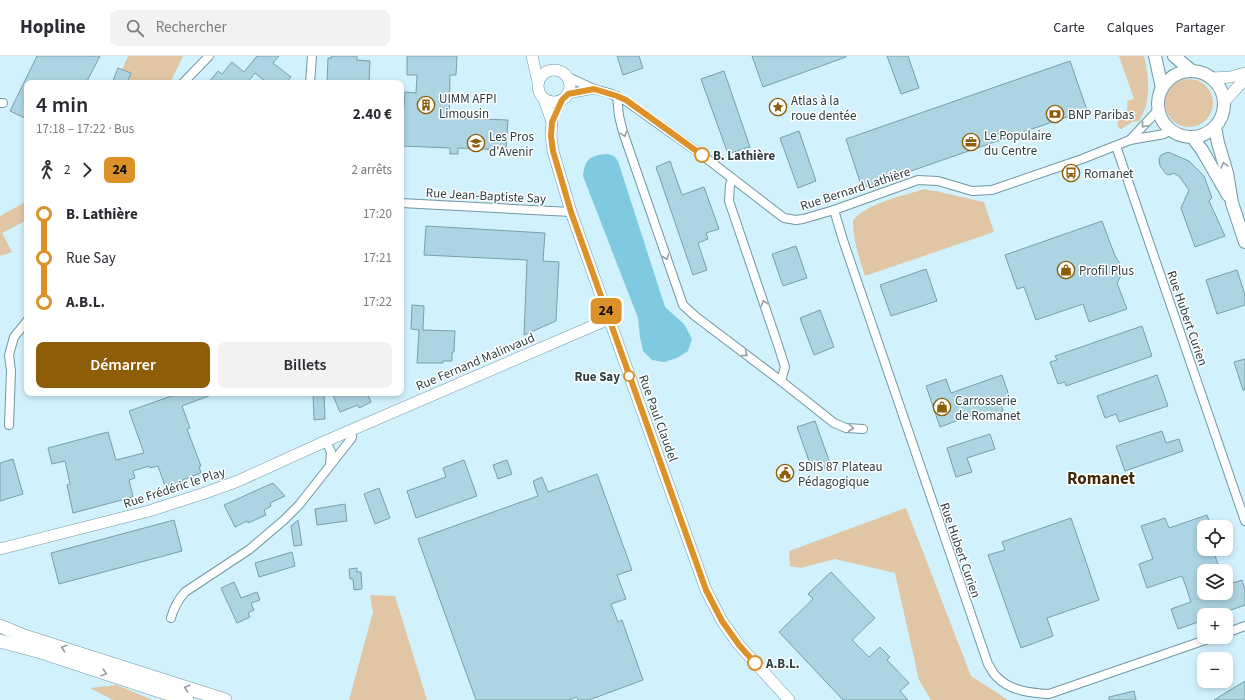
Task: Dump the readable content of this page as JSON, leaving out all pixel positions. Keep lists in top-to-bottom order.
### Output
{
  "streets": {
    "street": [
      "Rue Bernard Lathière",
      "Rue Jean-Baptiste Say",
      "Rue Hubert Curien",
      "Rue Fernand Malinvaud",
      "Rue Paul Claudel",
      "Rue Frédéric le Play"
    ]
  },
  "crossings": [
    ["Rue Bernard Lathière", "Rue Hubert Curien"],
    ["Rue Bernard Lathière", "Rue Paul Claudel"],
    ["Rue Jean-Baptiste Say", "Rue Paul Claudel"],
    ["Rue Fernand Malinvaud", "Rue Paul Claudel"],
    ["Rue Fernand Malinvaud", "Rue Frédéric le Play"]
  ],
  "districts": ["Romanet"],
  "places": {
    "building": ["UIMM AFPI Limousin"],
    "place": ["Atlas à la roue dentée"],
    "bank": ["BNP Paribas"],
    "office": ["Le Populaire du Centre"],
    "school or university": ["Les Pros d'Avenir"],
    "other": ["B. Lathière", "Rue Say", "A.B.L."],
    "bus stop": ["Romanet"],
    "shop": ["Profil Plus", "Carrosserie de Romanet"],
    "public building": ["SDIS 87 Plateau Pédagogique"]
  },
  "lines": ["bus line 24"],
  "page": {
    "header": "Hopline",
    "search": "Rechercher",
    "nav": ["Carte", "Calques", "Partager"],
    "on_map": "24",
    "heading": ["4 min", "17:18 – 17:22 · Bus", "2.40 €"],
    "legs": ["2", "24", "2 arrêts"],
    "list": [
      {
        "name": "B. Lathière",
        "value": "17:20"
      },
      {
        "name": "Rue Say",
        "value": "17:21"
      },
      {
        "name": "A.B.L.",
        "value": "17:22"
      }
    ],
    "buttons": ["Démarrer", "Billets"],
    "map_buttons": ["+", "−"]
  }
}
